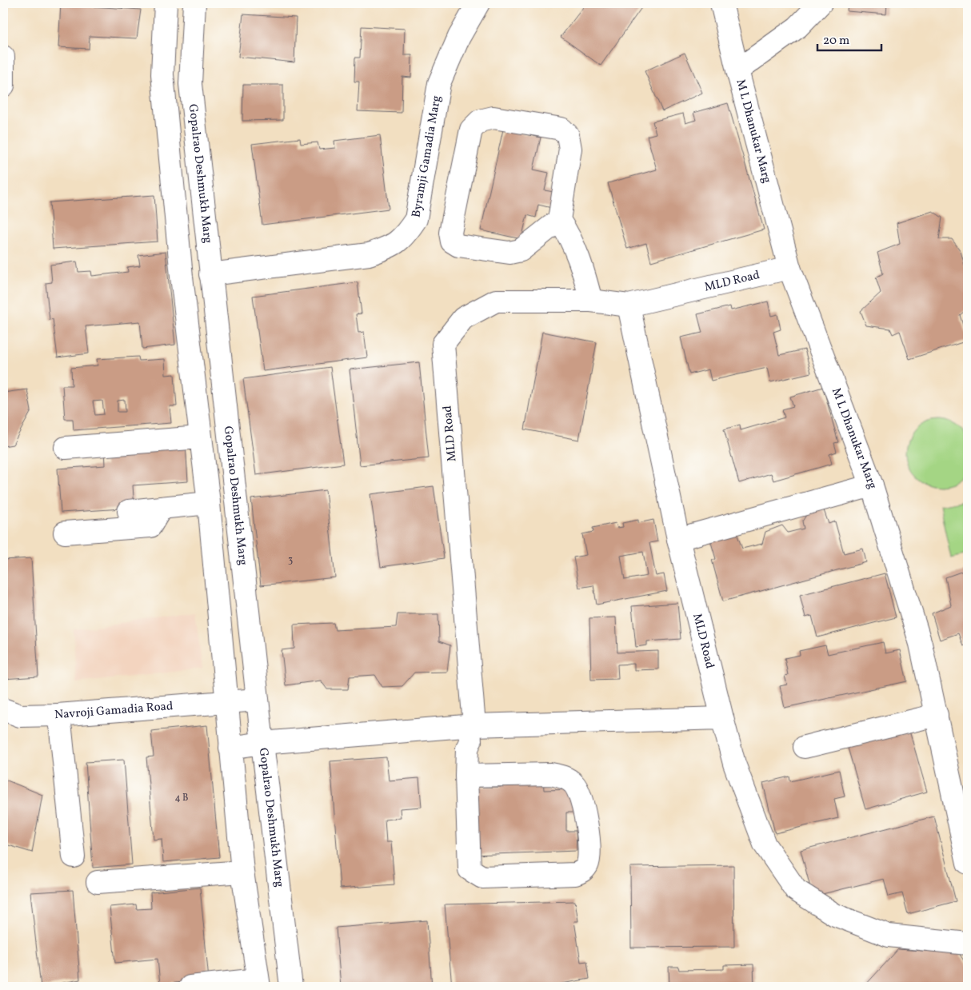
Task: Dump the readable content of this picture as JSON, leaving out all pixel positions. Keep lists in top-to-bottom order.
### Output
{
  "streets": {
    "street": [
      "M L Dhanukar Marg",
      "Byramji Gamadia Marg",
      "Gopalrao Deshmukh Marg",
      "MLD Road",
      "Navroji Gamadia Road"
    ]
  },
  "crossings": [
    ["M L Dhanukar Marg", "MLD Road"],
    ["Byramji Gamadia Marg", "Gopalrao Deshmukh Marg"],
    ["Gopalrao Deshmukh Marg", "Navroji Gamadia Road"]
  ],
  "house_numbers": ["3", "4 B"],
  "scale_bar": "20 m"
}
